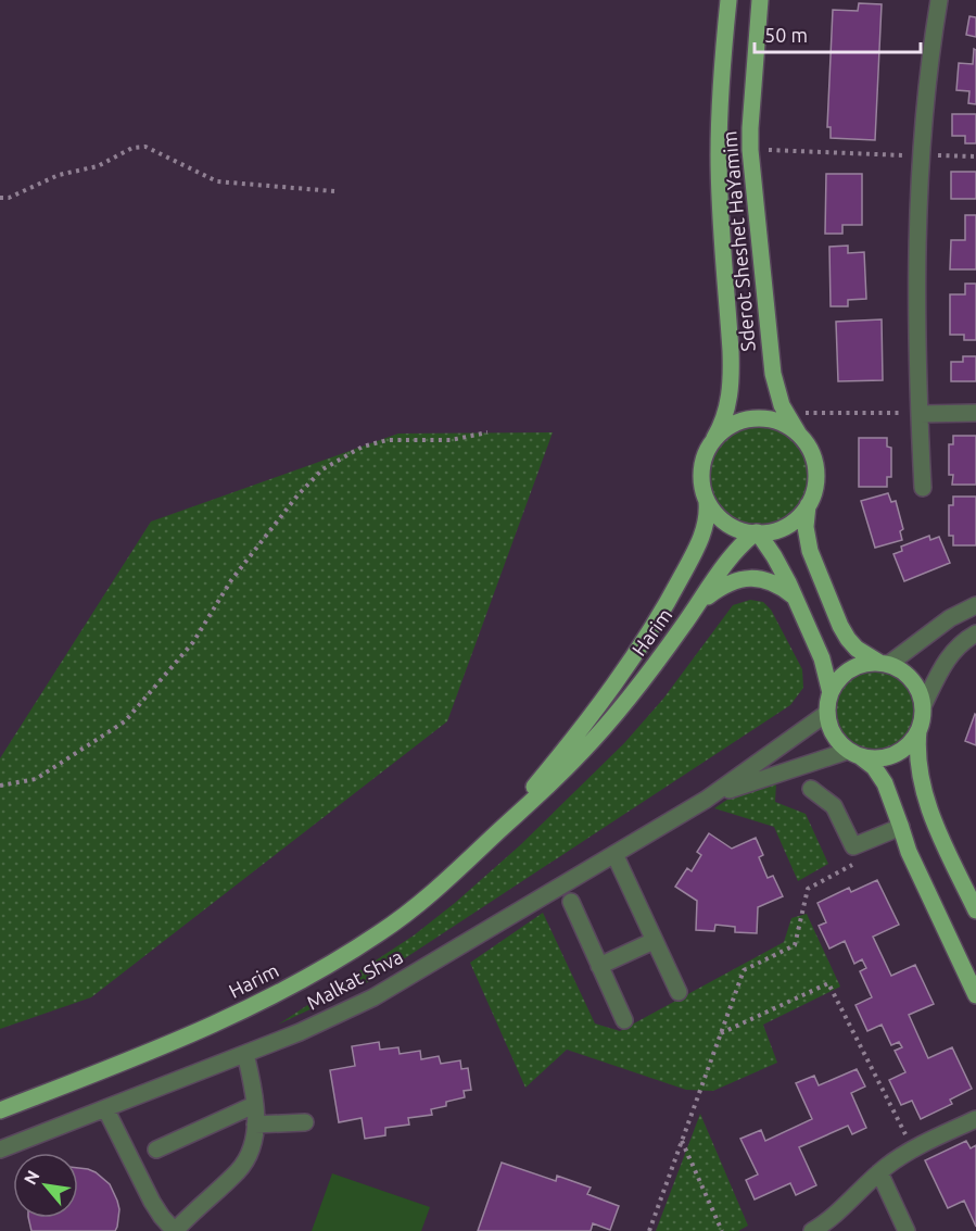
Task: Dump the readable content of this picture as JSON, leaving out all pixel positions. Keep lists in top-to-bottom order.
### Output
{
  "streets": {
    "main road": ["Sderot Sheshet HaYamim", "Harim"],
    "street": ["Malkat Shva"]
  },
  "crossings": [
    ["Sderot Sheshet HaYamim", "Harim"]
  ],
  "scale_bar": "50 m",
  "north": "top left"
}
